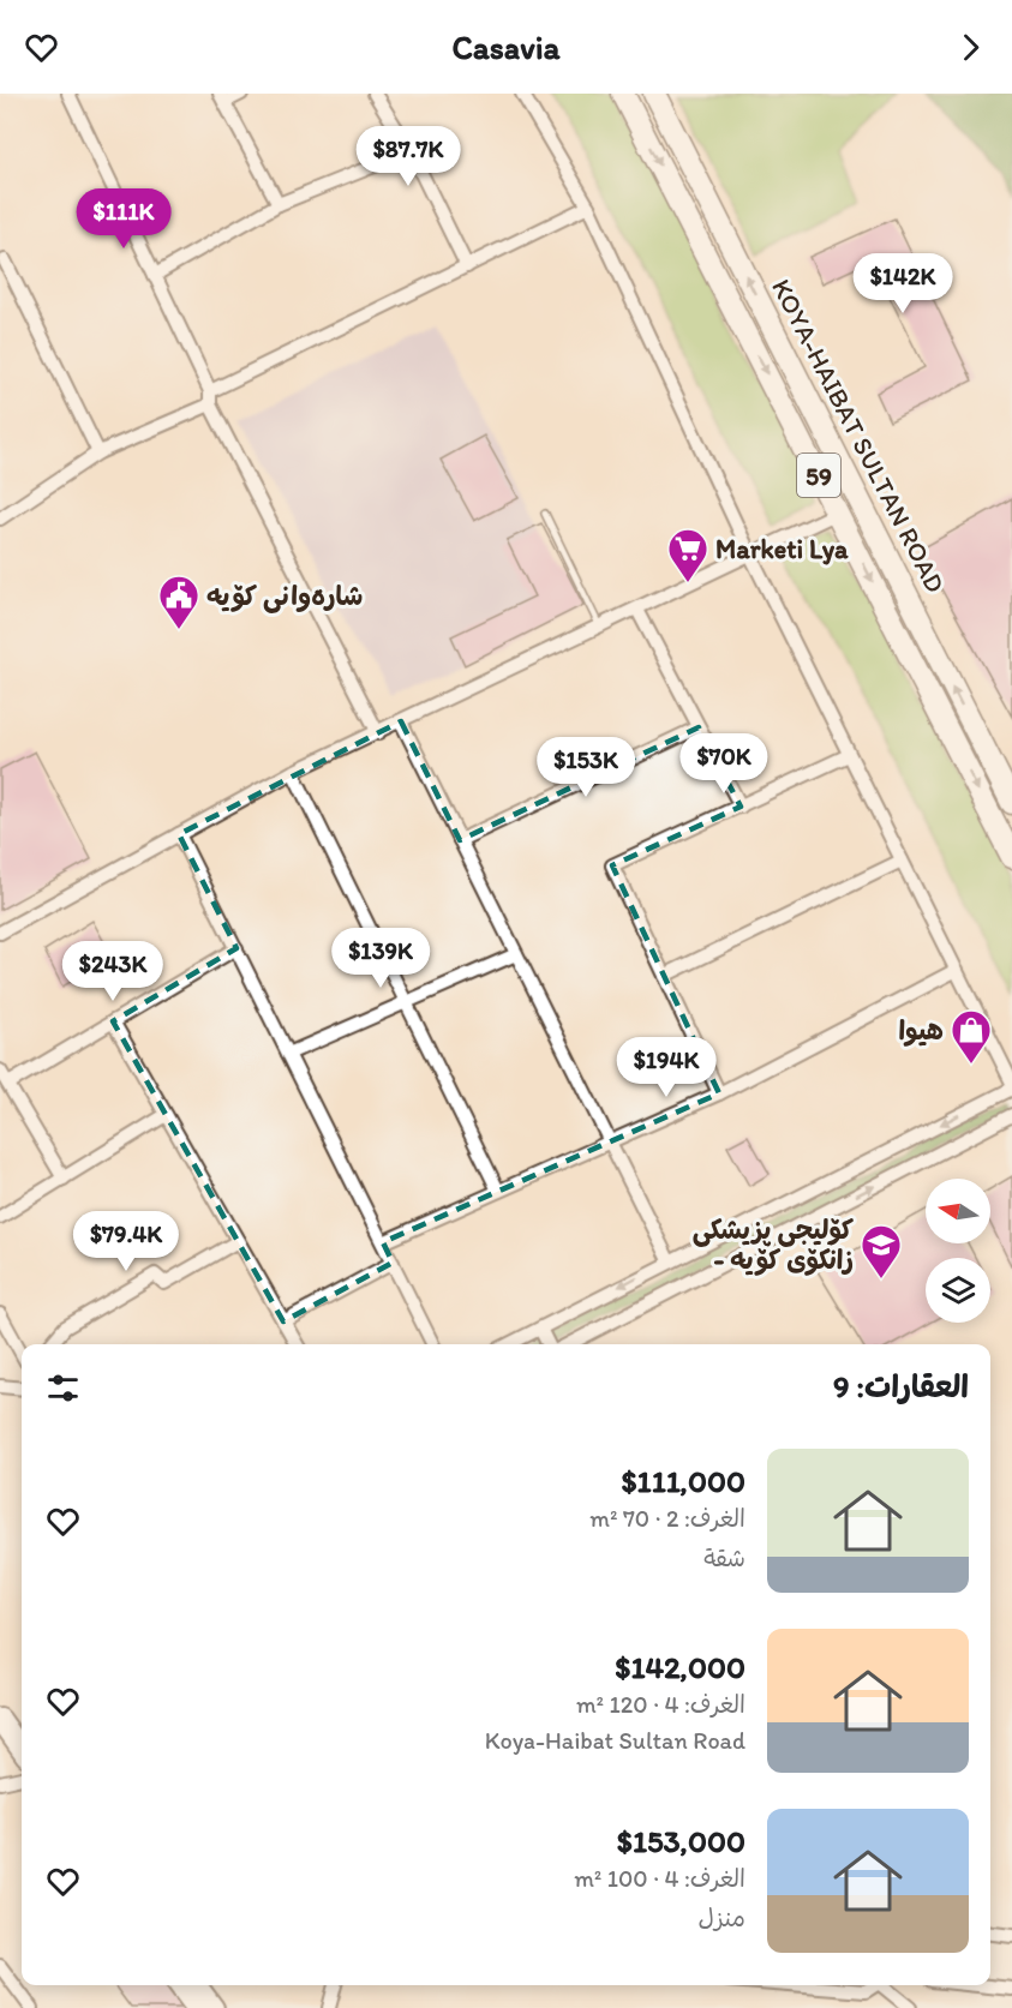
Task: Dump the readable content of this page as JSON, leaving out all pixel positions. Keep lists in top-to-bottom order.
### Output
{
  "streets": {
    "main road": ["KOYA-HAIBAT SULTAN ROAD", "59"]
  },
  "places": {
    "supermarket": ["Marketi Lya"],
    "public building": ["شارەوانی کۆیە"],
    "shop": ["هیوا"],
    "school or university": ["کۆلیجی پزیشکی - زانکۆی کۆیە"]
  },
  "north": "left",
  "page": {
    "header": "Casavia",
    "price": [
      "$87.7K",
      "$111K",
      "$142K",
      "$70K",
      "$153K",
      "$139K",
      "$243K",
      "$194K",
      "$79.4K"
    ],
    "heading": "العقارات: 9",
    "list": [
      {
        "name": "$111,000",
        "note": "الغرف: 2 · 70 m² · شقة"
      },
      {
        "name": "$142,000",
        "note": "الغرف: 4 · 120 m² · Koya-Haibat Sultan Road"
      },
      {
        "name": "$153,000",
        "note": "الغرف: 4 · 100 m² · منزل"
      }
    ]
  }
}
